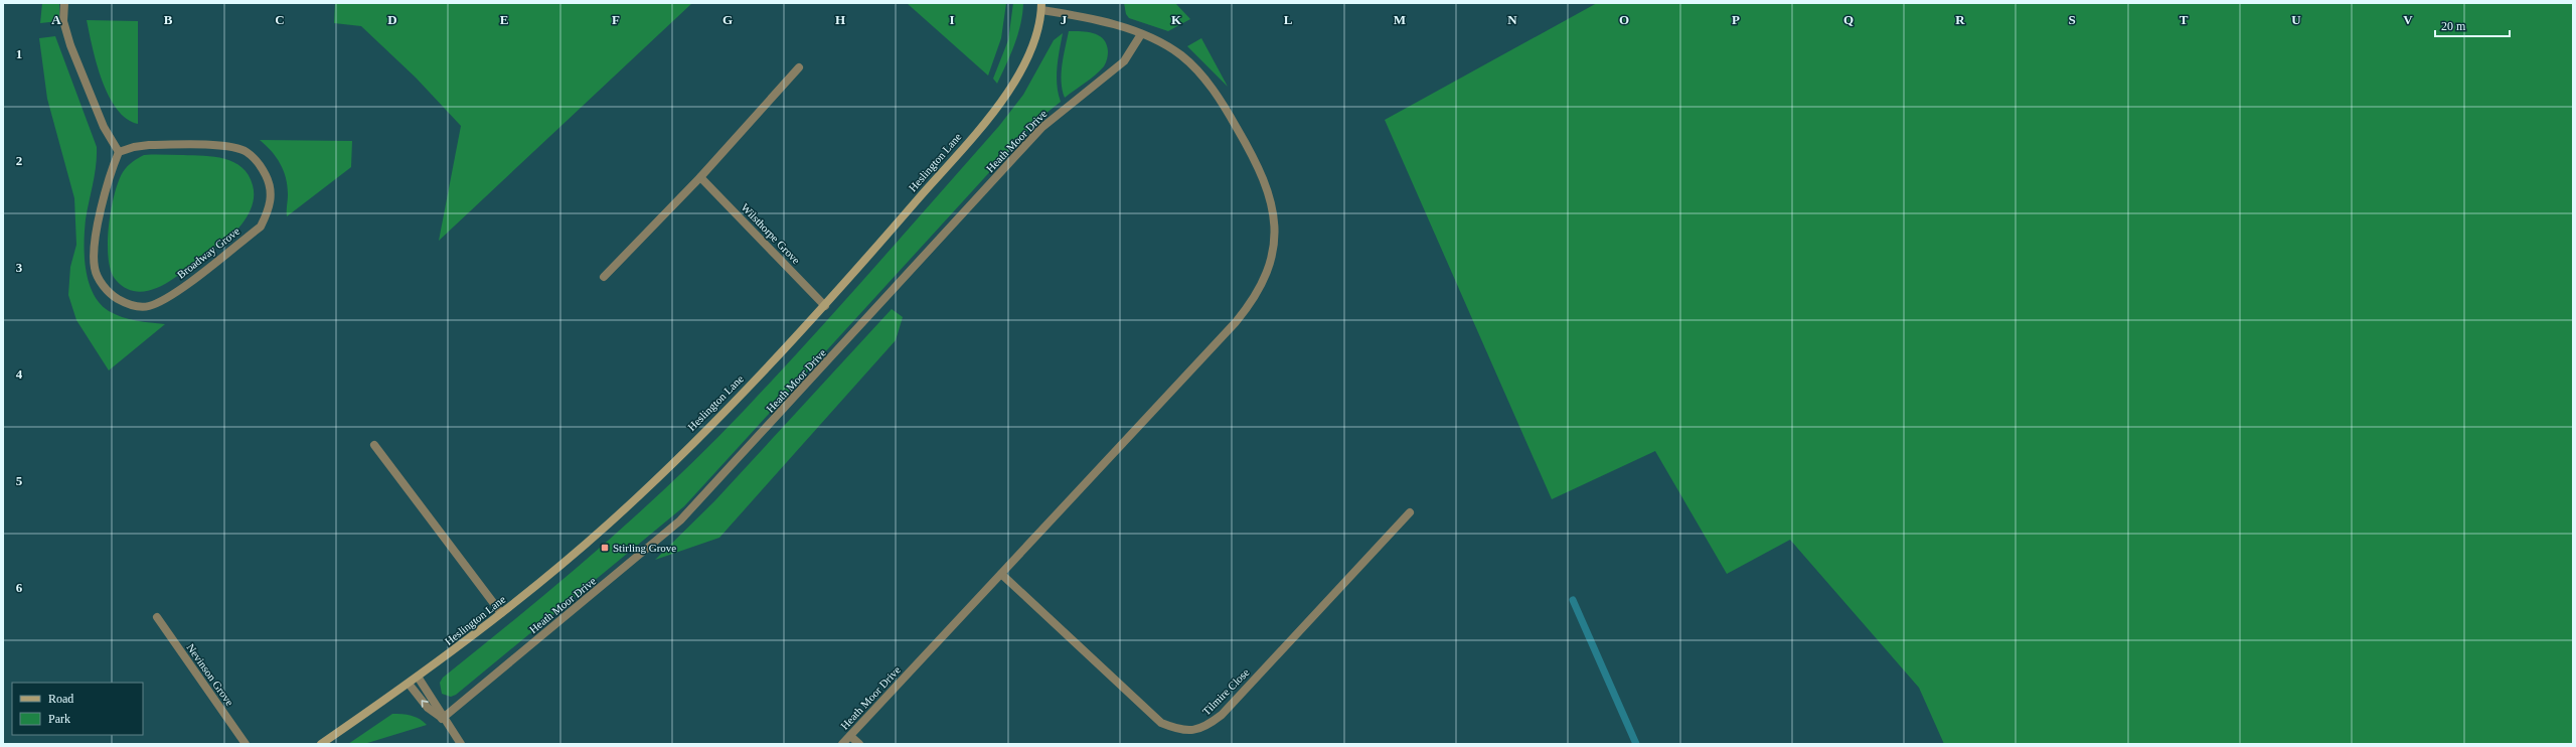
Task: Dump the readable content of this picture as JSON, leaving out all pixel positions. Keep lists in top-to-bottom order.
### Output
{
  "streets": {
    "street": [
      "Heath Moor Drive",
      "Heslington Lane",
      "Wilsthorpe Grove",
      "Broadway Grove",
      "Nevinson Grove",
      "Tilmire Close"
    ]
  },
  "crossings": [
    ["Heath Moor Drive", "Heslington Lane"],
    ["Heath Moor Drive", "Tilmire Close"],
    ["Heslington Lane", "Wilsthorpe Grove"]
  ],
  "places": {
    "transit": ["Stirling Grove"]
  },
  "legend": ["Road", "Park"],
  "scale_bar": "20 m",
  "grid": {
    "columns": [
      "A",
      "B",
      "C",
      "D",
      "E",
      "F",
      "G",
      "H",
      "I",
      "J",
      "K",
      "L",
      "M",
      "N",
      "O",
      "P",
      "Q",
      "R",
      "S",
      "T",
      "U",
      "V"
    ],
    "rows": [
      "1",
      "2",
      "3",
      "4",
      "5",
      "6"
    ]
  }
}
